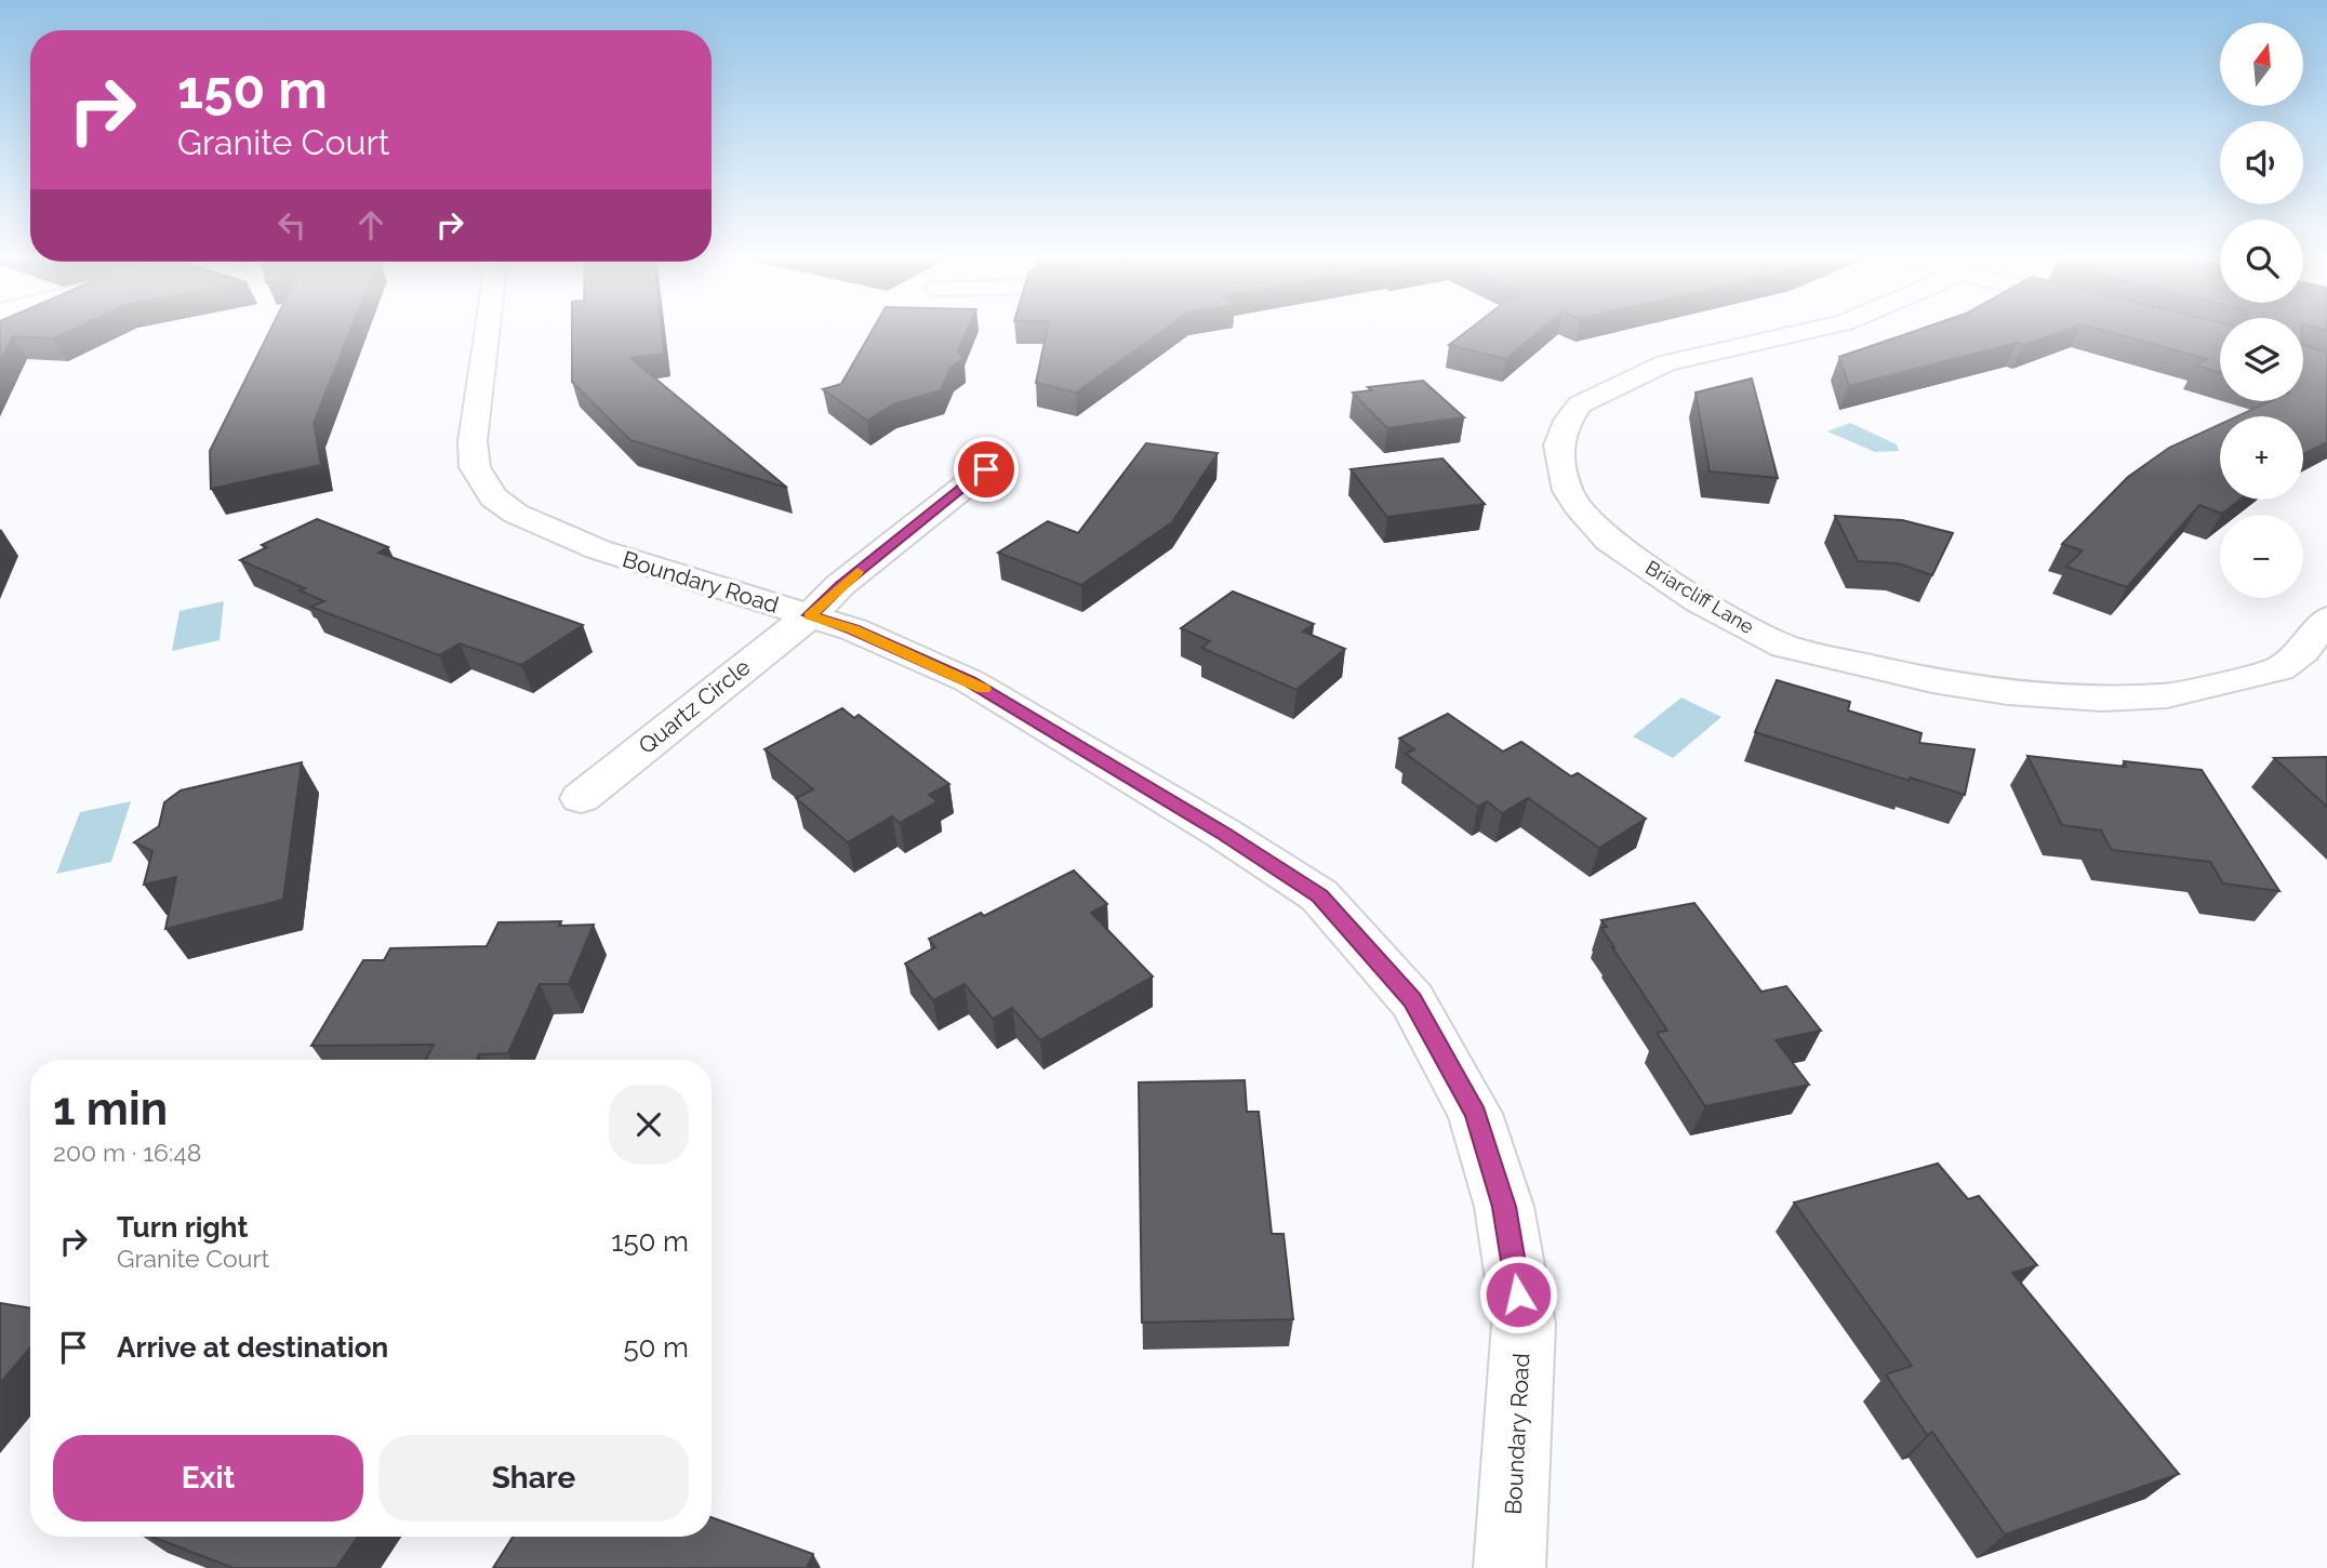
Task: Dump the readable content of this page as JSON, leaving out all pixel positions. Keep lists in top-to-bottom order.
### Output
{
  "streets": {
    "street": ["Boundary Road", "Briarcliff Lane", "Quartz Circle"]
  },
  "crossings": [
    ["Boundary Road", "Quartz Circle"]
  ],
  "north": "top",
  "page": {
    "map_buttons": ["+", "−"],
    "turn": ["150 m", "Granite Court"],
    "heading": ["1 min", "200 m · 16:48"],
    "list": [
      {
        "name": "Turn right",
        "note": "Granite Court",
        "value": "150 m"
      },
      {
        "name": "Arrive at destination",
        "value": "50 m"
      }
    ],
    "buttons": ["Exit", "Share"]
  }
}
